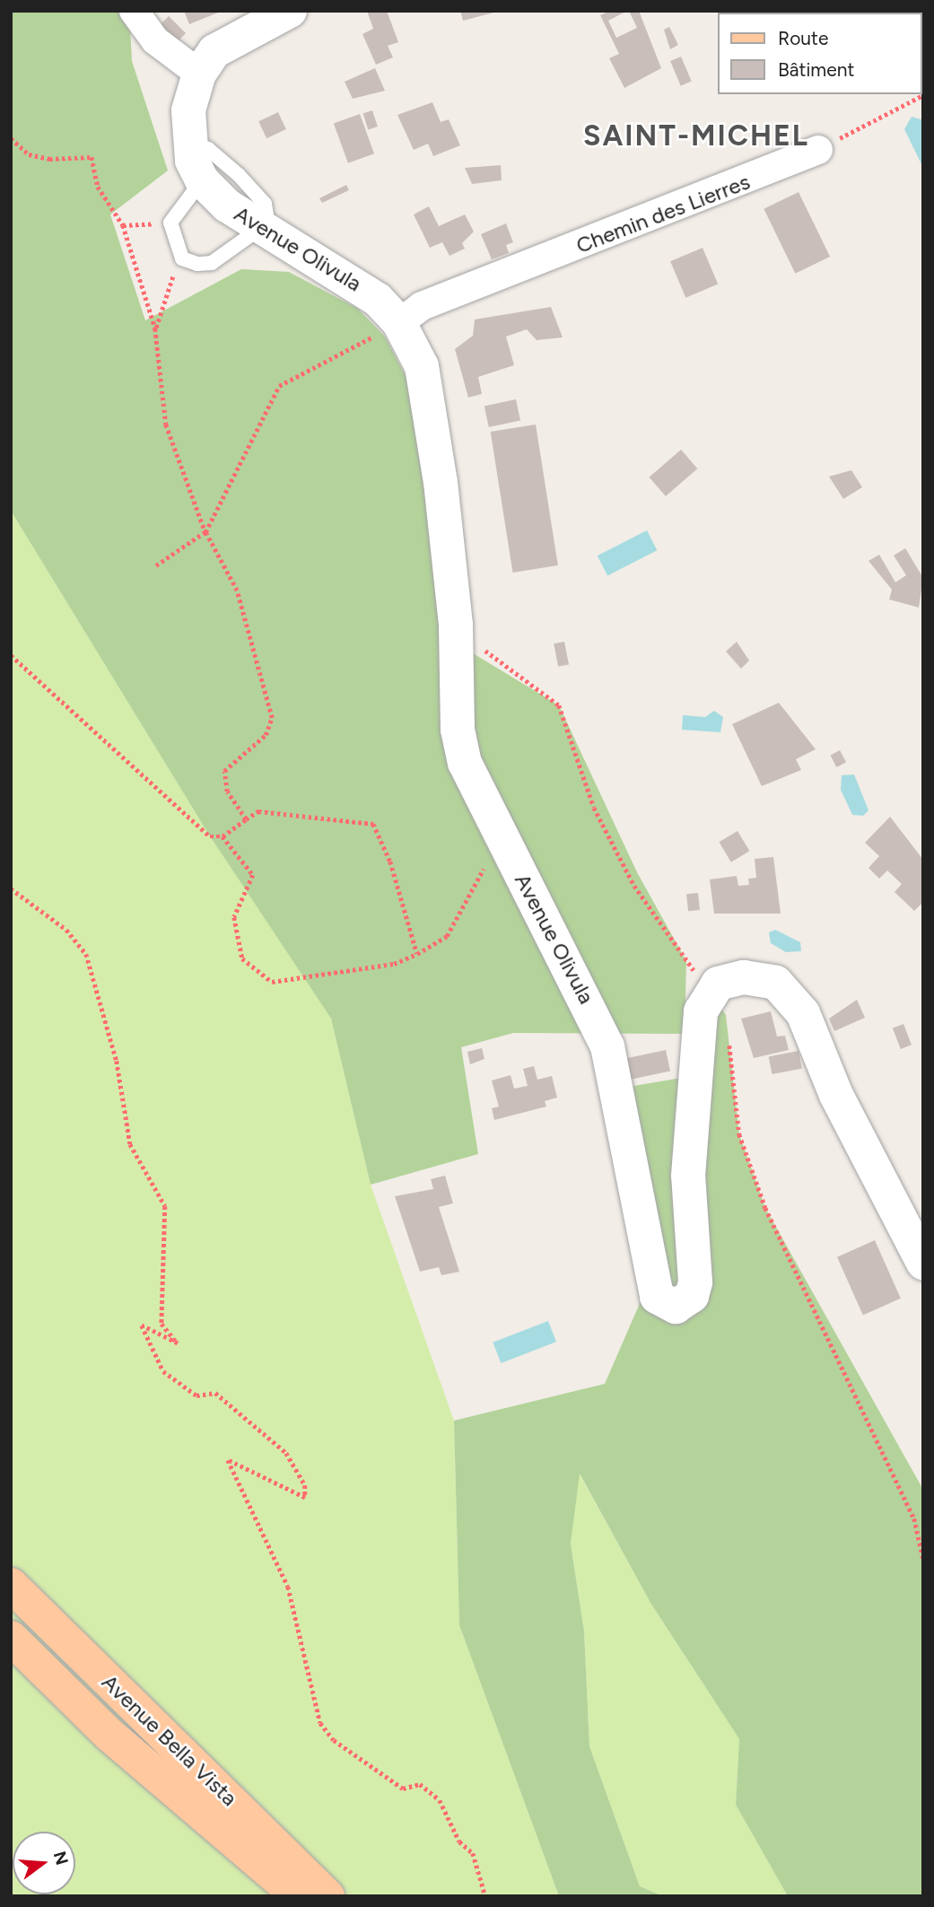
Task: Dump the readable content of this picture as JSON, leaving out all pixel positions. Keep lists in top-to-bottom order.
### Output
{
  "streets": {
    "main road": ["Avenue Bella Vista"],
    "street": ["Chemin des Lierres", "Avenue Olivula"]
  },
  "crossings": [
    ["Chemin des Lierres", "Avenue Olivula"]
  ],
  "districts": ["SAINT-MICHEL"],
  "legend": ["Route", "Bâtiment"],
  "north": "right"
}
